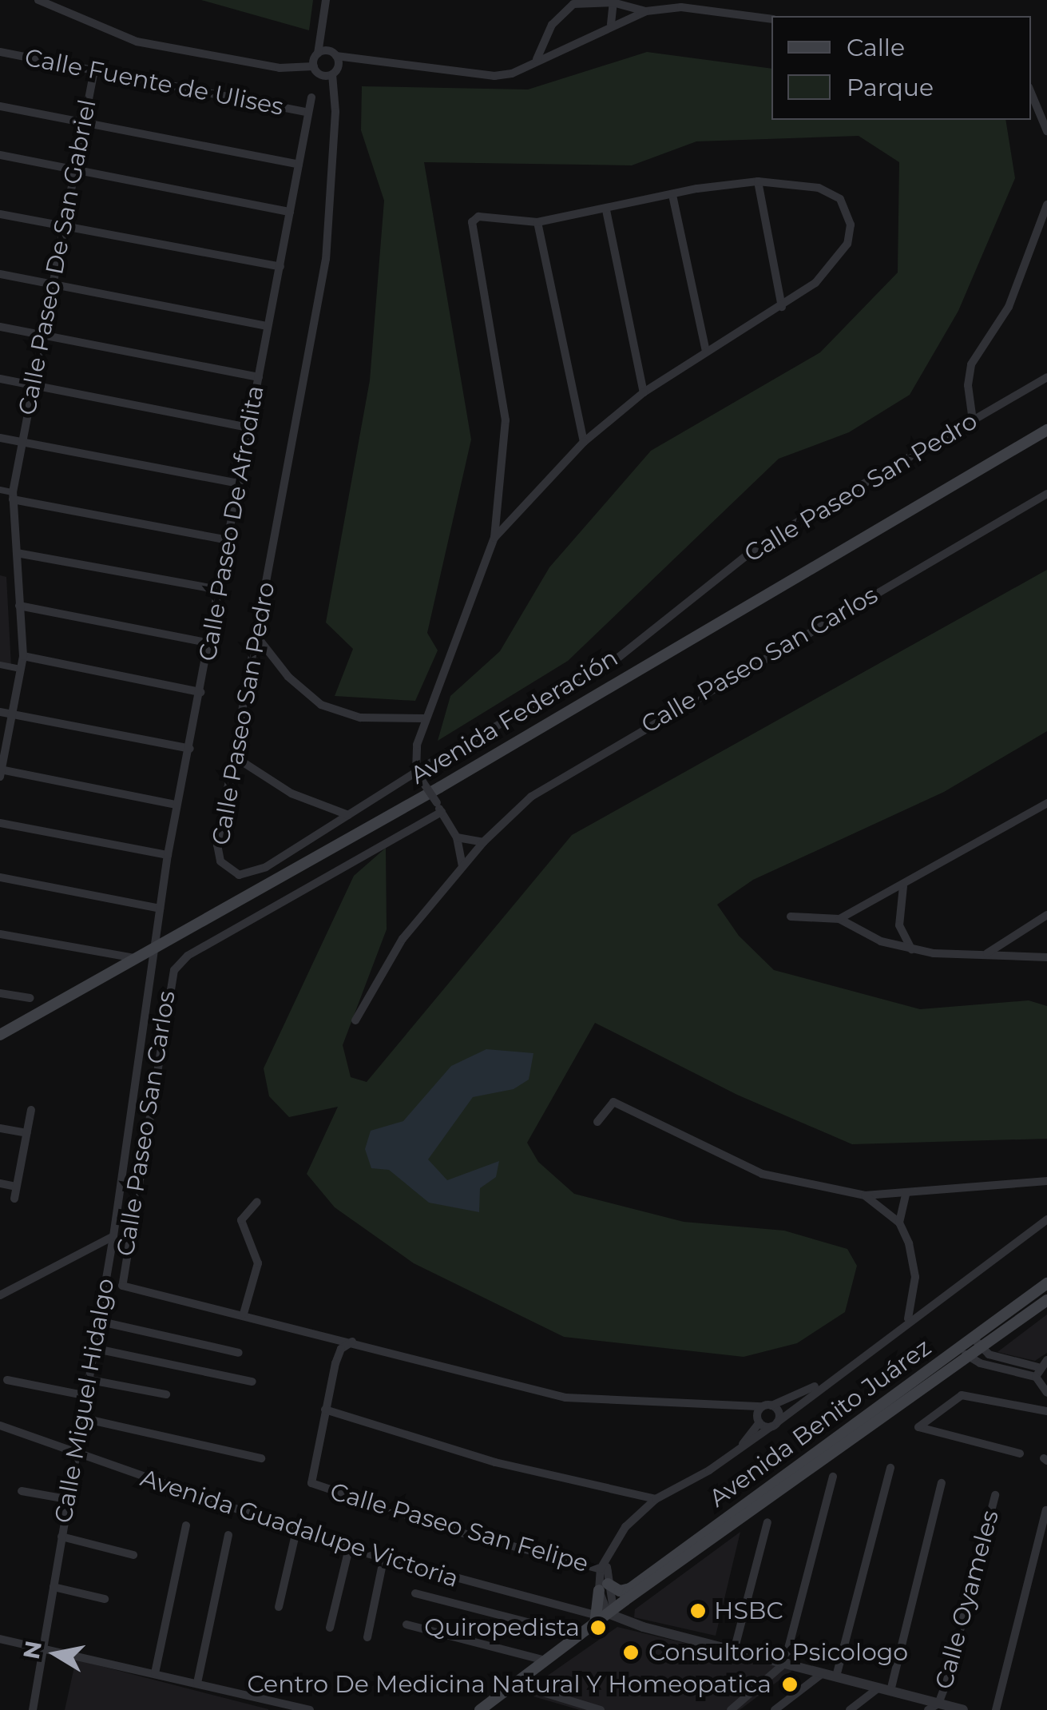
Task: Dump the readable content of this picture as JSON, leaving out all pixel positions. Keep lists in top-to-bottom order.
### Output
{
  "streets": {
    "main road": ["Avenida Federación", "Avenida Benito Juárez"],
    "street": [
      "Calle Fuente de Ulises",
      "Calle Paseo De San Gabriel",
      "Calle Paseo San Pedro",
      "Calle Paseo De Afrodita",
      "Calle Paseo San Carlos",
      "Calle Miguel Hidalgo",
      "Calle Paseo San Felipe",
      "Avenida Guadalupe Victoria",
      "Calle Oyameles"
    ]
  },
  "crossings": [
    ["Calle Fuente de Ulises", "Calle Paseo De San Gabriel"],
    ["Calle Fuente de Ulises", "Calle Paseo De Afrodita"],
    ["Calle Paseo De Afrodita", "Avenida Federación"],
    ["Calle Paseo De Afrodita", "Calle Miguel Hidalgo"],
    ["Avenida Federación", "Calle Miguel Hidalgo"],
    ["Calle Miguel Hidalgo", "Avenida Guadalupe Victoria"],
    ["Avenida Benito Juárez", "Avenida Guadalupe Victoria"]
  ],
  "places": [
    "HSBC",
    "Quiropedista",
    "Consultorio Psicologo",
    "Centro De Medicina Natural Y Homeopatica"
  ],
  "legend": ["Calle", "Parque"],
  "north": "left"
}
